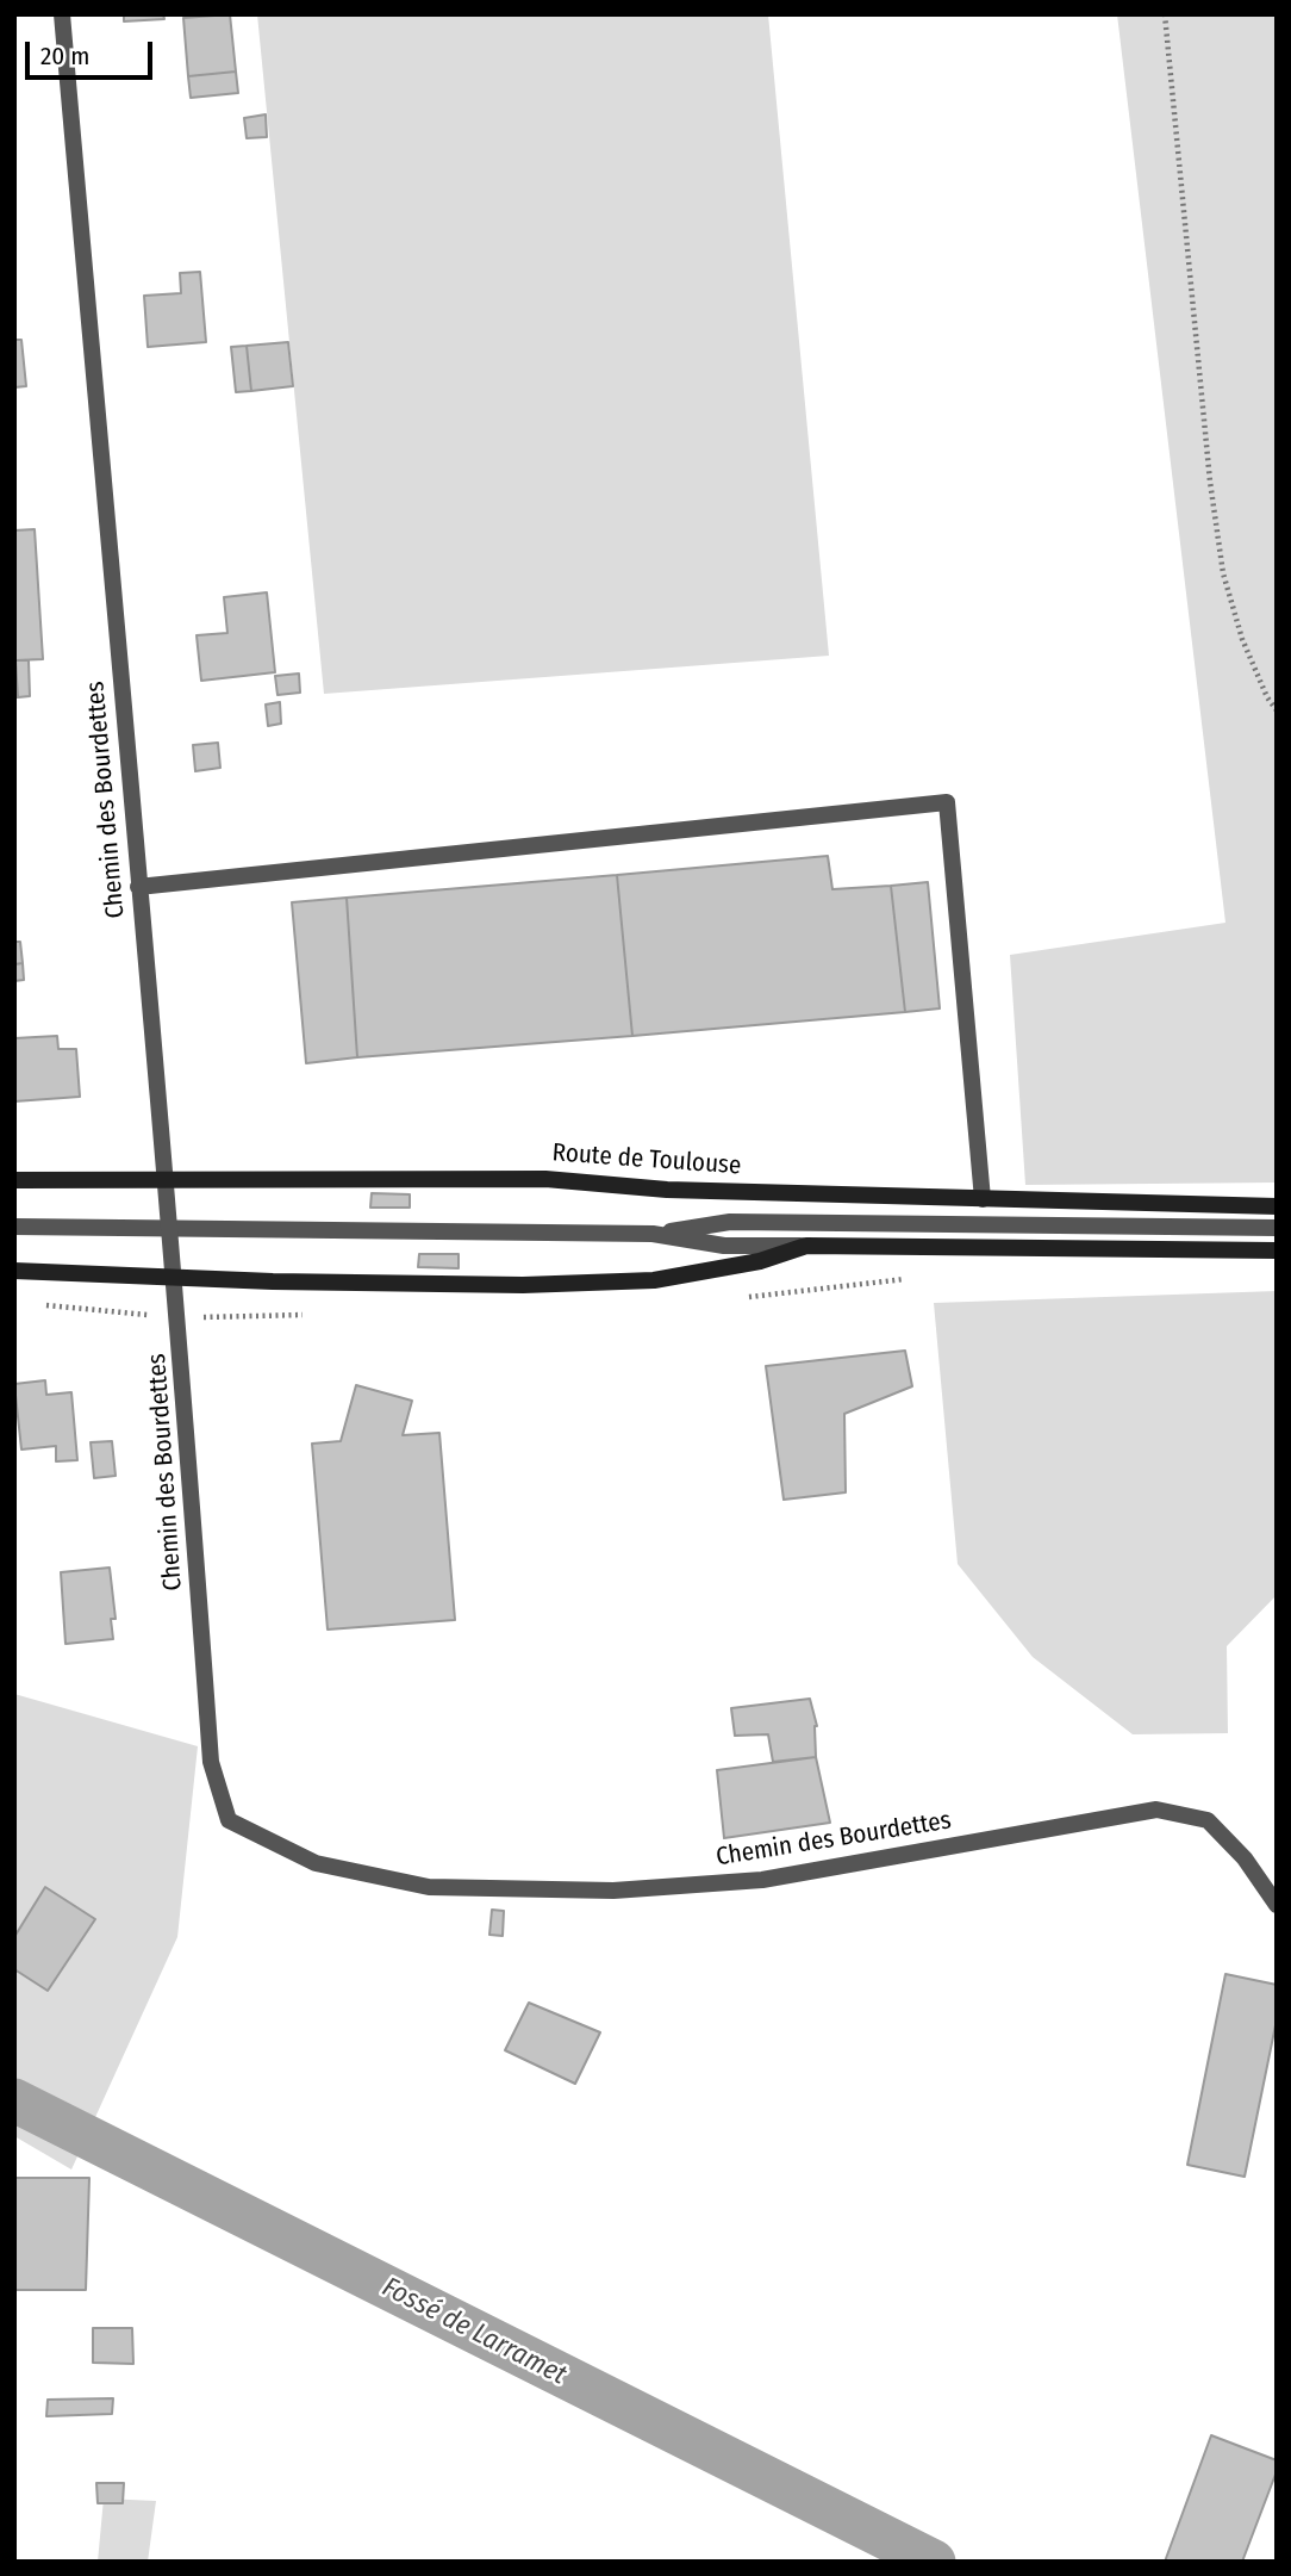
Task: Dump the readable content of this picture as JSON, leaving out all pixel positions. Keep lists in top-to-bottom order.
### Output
{
  "streets": {
    "main road": ["Route de Toulouse"],
    "street": ["Chemin des Bourdettes"]
  },
  "crossings": [
    ["Chemin des Bourdettes", "Route de Toulouse"]
  ],
  "water": ["Fossé de Larramet"],
  "scale_bar": "20 m"
}
